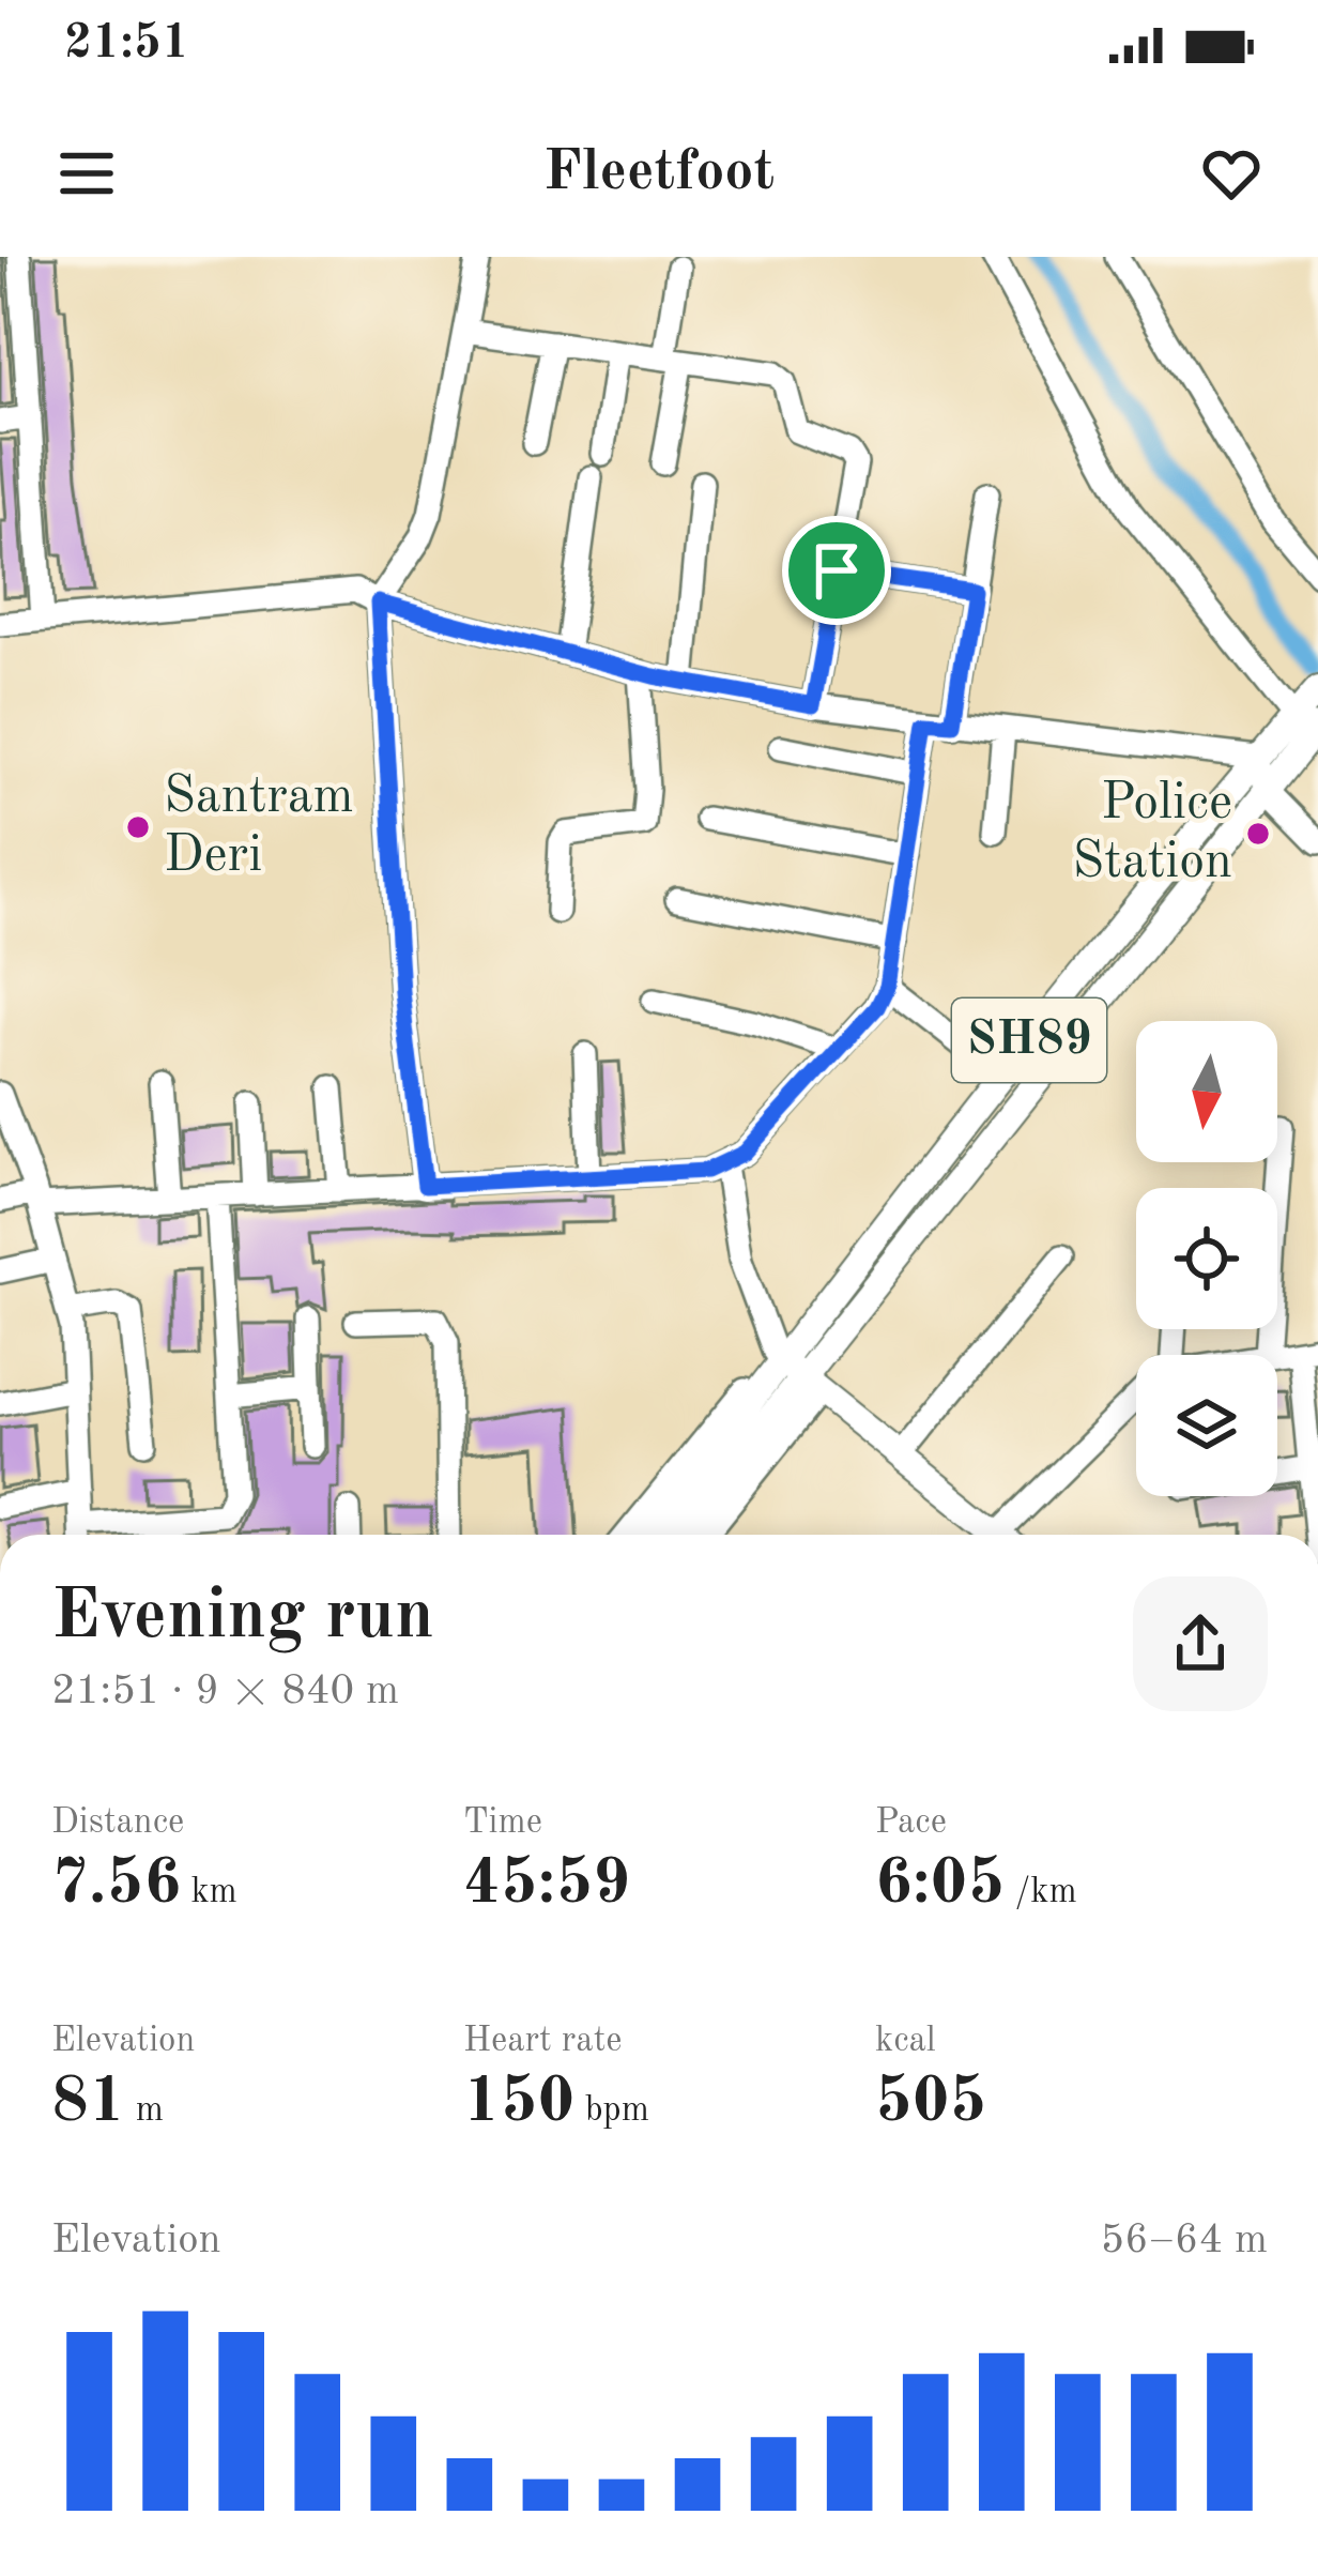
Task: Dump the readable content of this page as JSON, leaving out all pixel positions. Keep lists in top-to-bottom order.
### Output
{
  "streets": {
    "main road": ["SH89"]
  },
  "places": ["Santram Deri", "Police Station"],
  "north": "bottom",
  "page": {
    "status": "21:51",
    "header": "Fleetfoot",
    "heading": ["Evening run", "21:51 · 9 × 840 m"],
    "stats": [
      ["Distance", "7.56 km"],
      ["Time", "45:59"],
      ["Pace", "6:05 /km"],
      ["Elevation", "81 m"],
      ["Heart rate", "150 bpm"],
      ["kcal", "505"]
    ],
    "chart": ["Elevation", "56–64 m"]
  }
}
